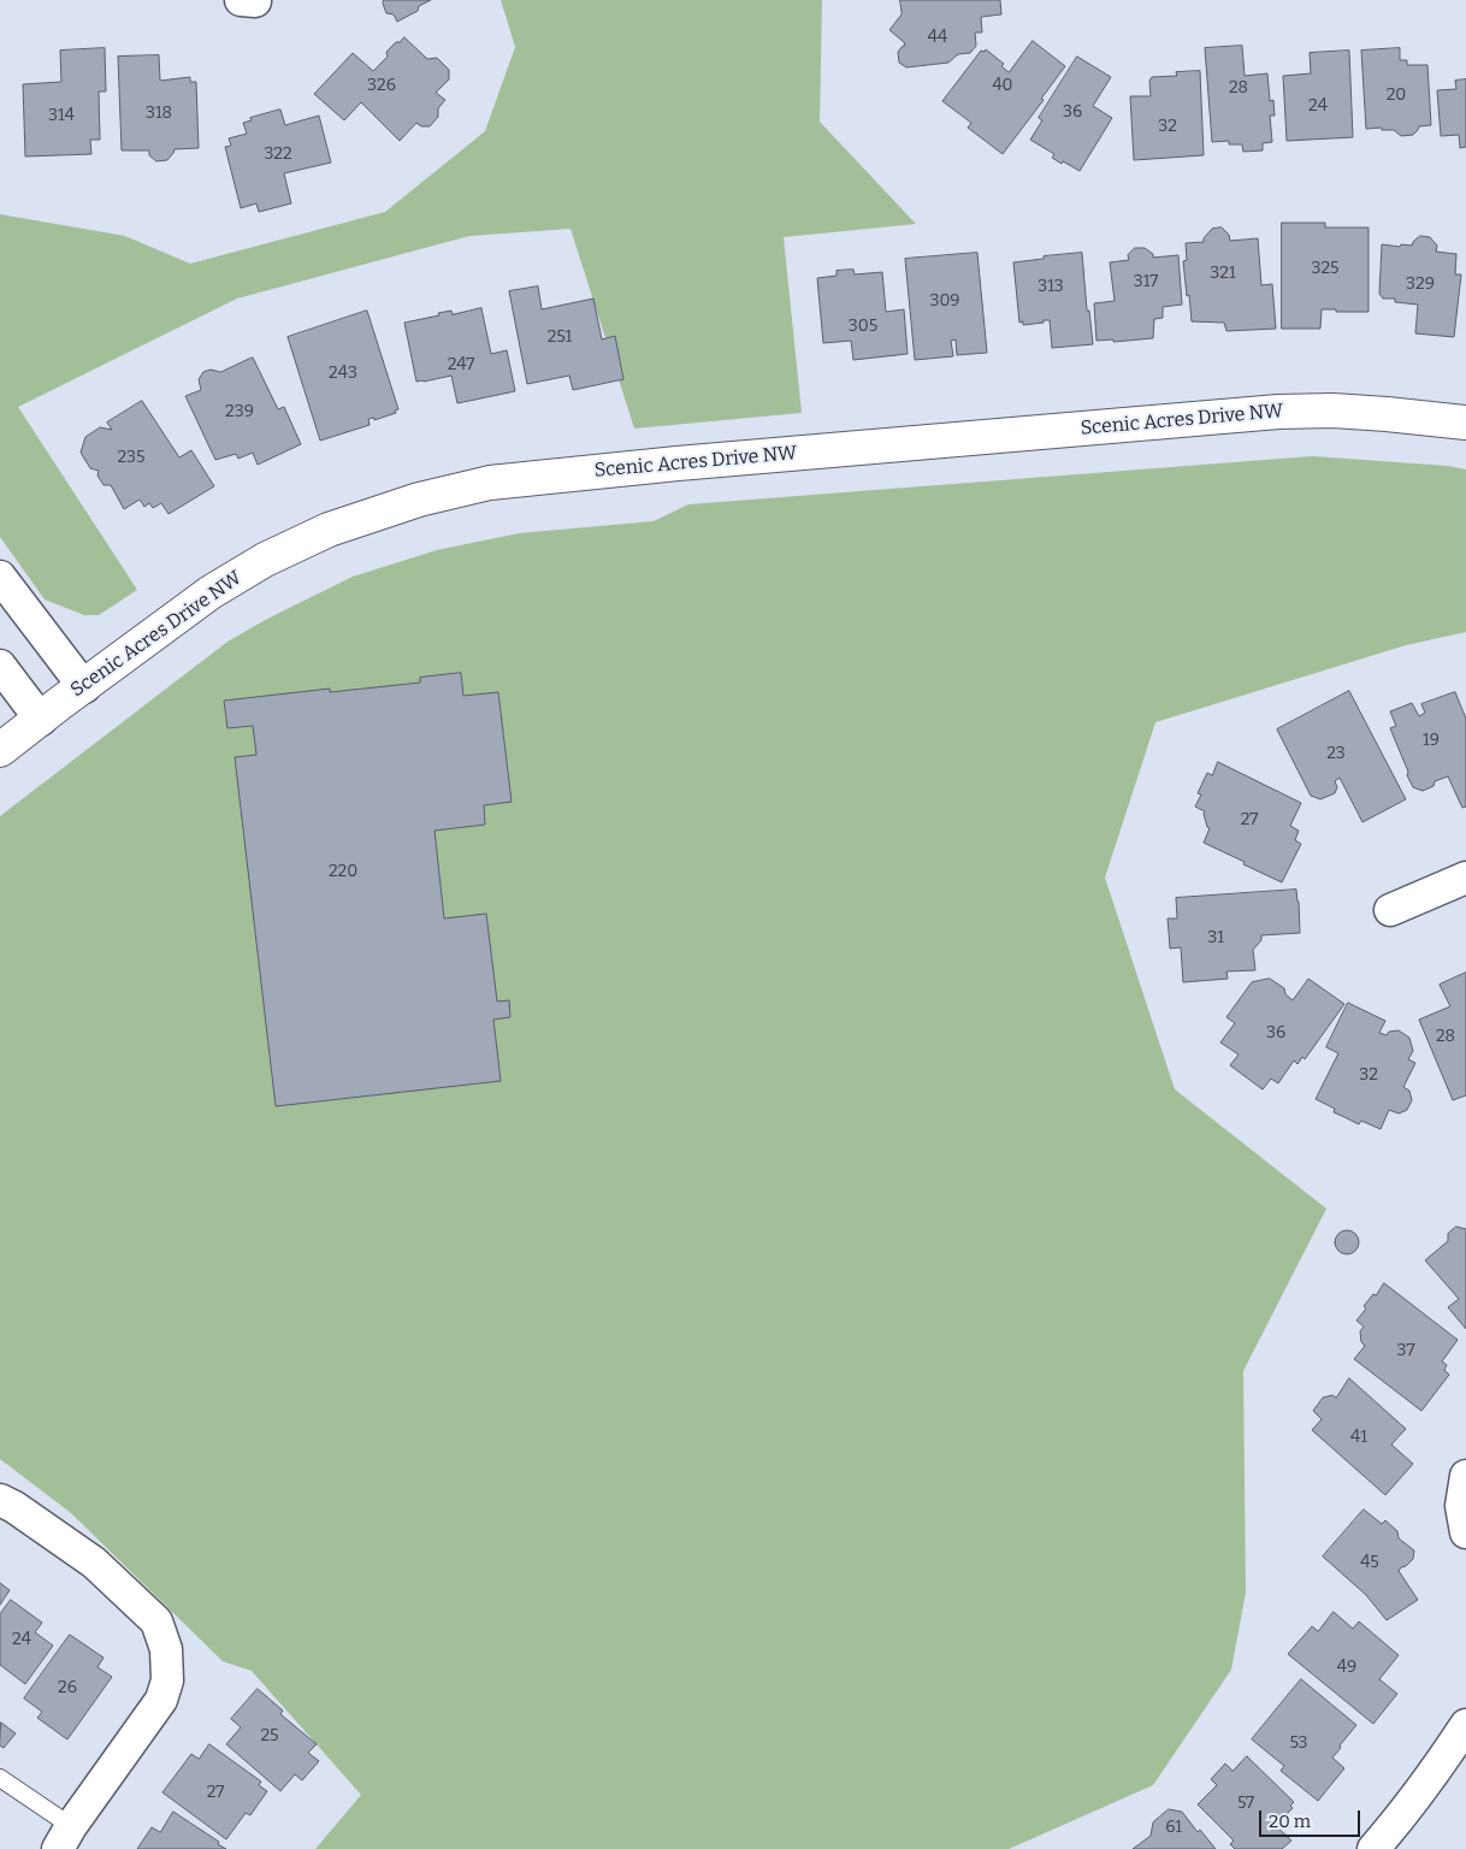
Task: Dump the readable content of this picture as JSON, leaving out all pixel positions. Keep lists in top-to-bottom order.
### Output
{
  "streets": {
    "street": ["Scenic Acres Drive NW"]
  },
  "house_numbers": [
    "44",
    "326",
    "40",
    "28",
    "20",
    "24",
    "36",
    "318",
    "314",
    "32",
    "322",
    "325",
    "321",
    "317",
    "329",
    "313",
    "309",
    "305",
    "251",
    "247",
    "243",
    "239",
    "235",
    "19",
    "23",
    "27",
    "220",
    "31",
    "36",
    "28",
    "32",
    "37",
    "41",
    "45",
    "24",
    "49",
    "26",
    "25",
    "53",
    "27",
    "57",
    "61"
  ],
  "scale_bar": "20 m"
}
